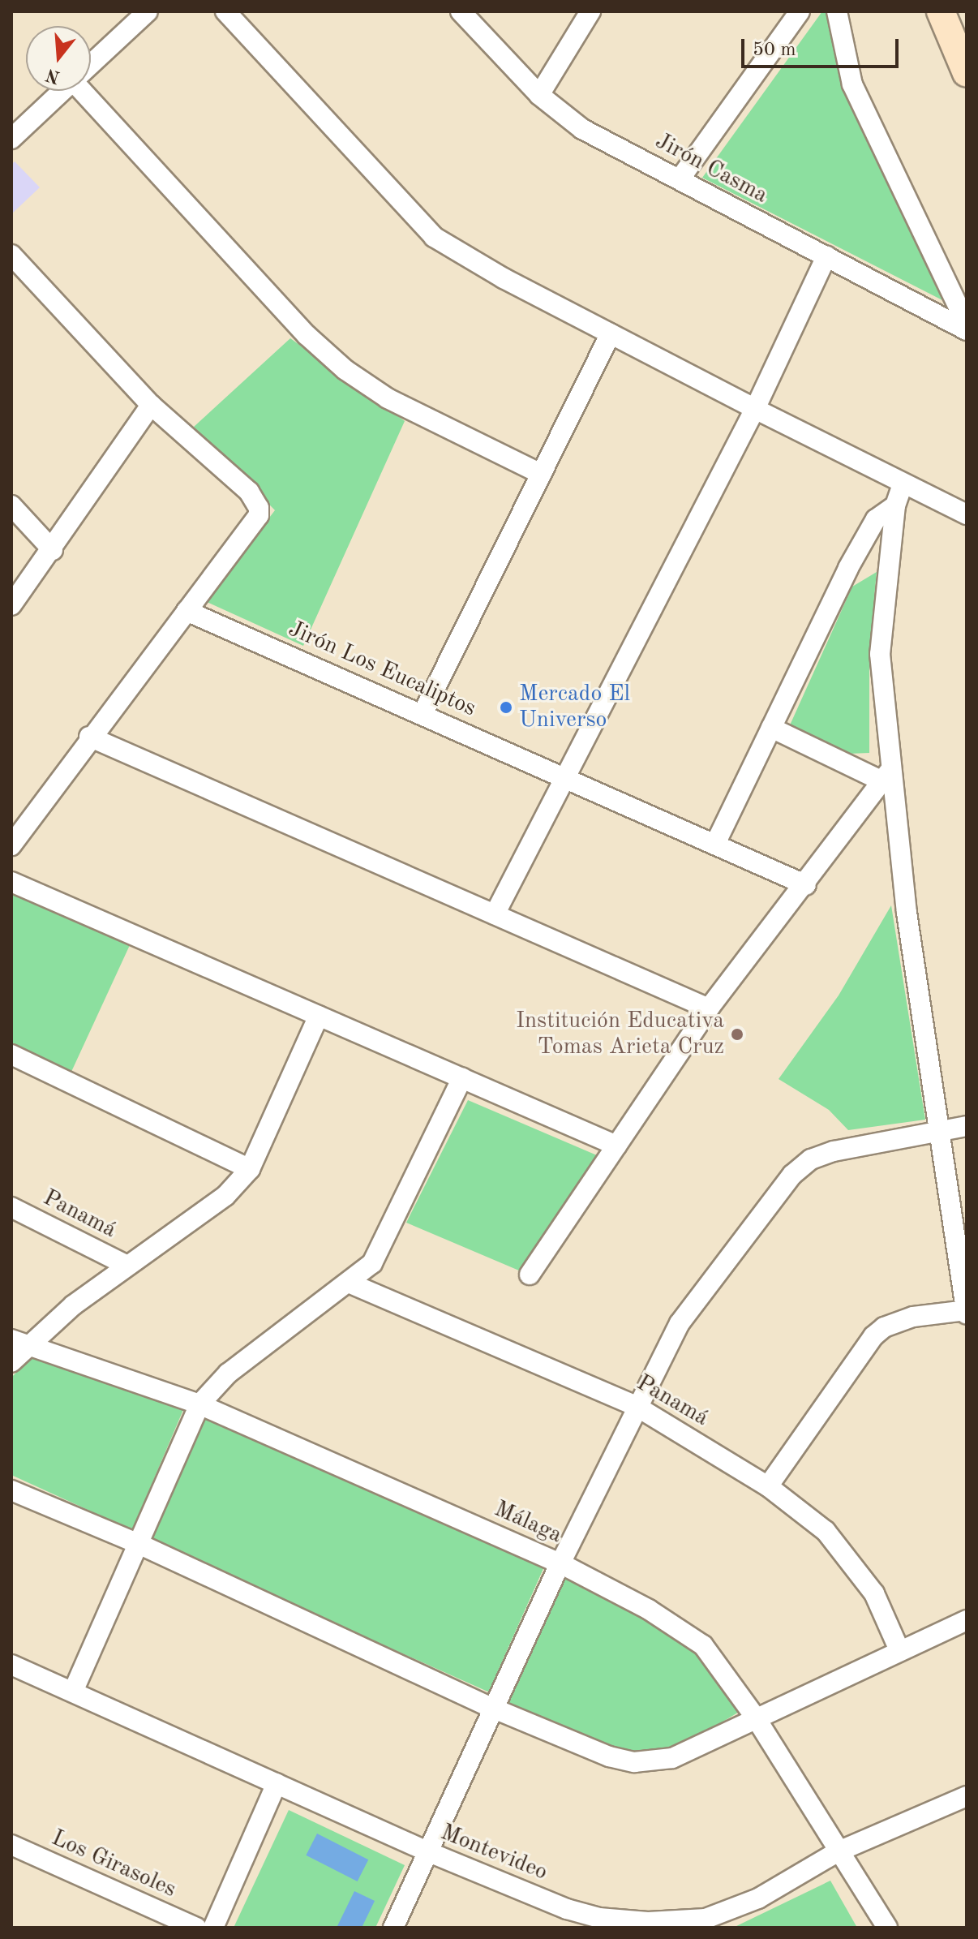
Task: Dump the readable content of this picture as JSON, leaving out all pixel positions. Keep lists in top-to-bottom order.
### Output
{
  "streets": {
    "street": [
      "Jirón Casma",
      "Jirón Los Eucaliptos",
      "Panamá",
      "Málaga",
      "Montevideo",
      "Los Girasoles"
    ]
  },
  "crossings": [
    ["Málaga", "Montevideo"]
  ],
  "places": ["Mercado El Universo", "Institución Educativa Tomas Arieta Cruz"],
  "scale_bar": "50 m",
  "north": "bottom"
}
